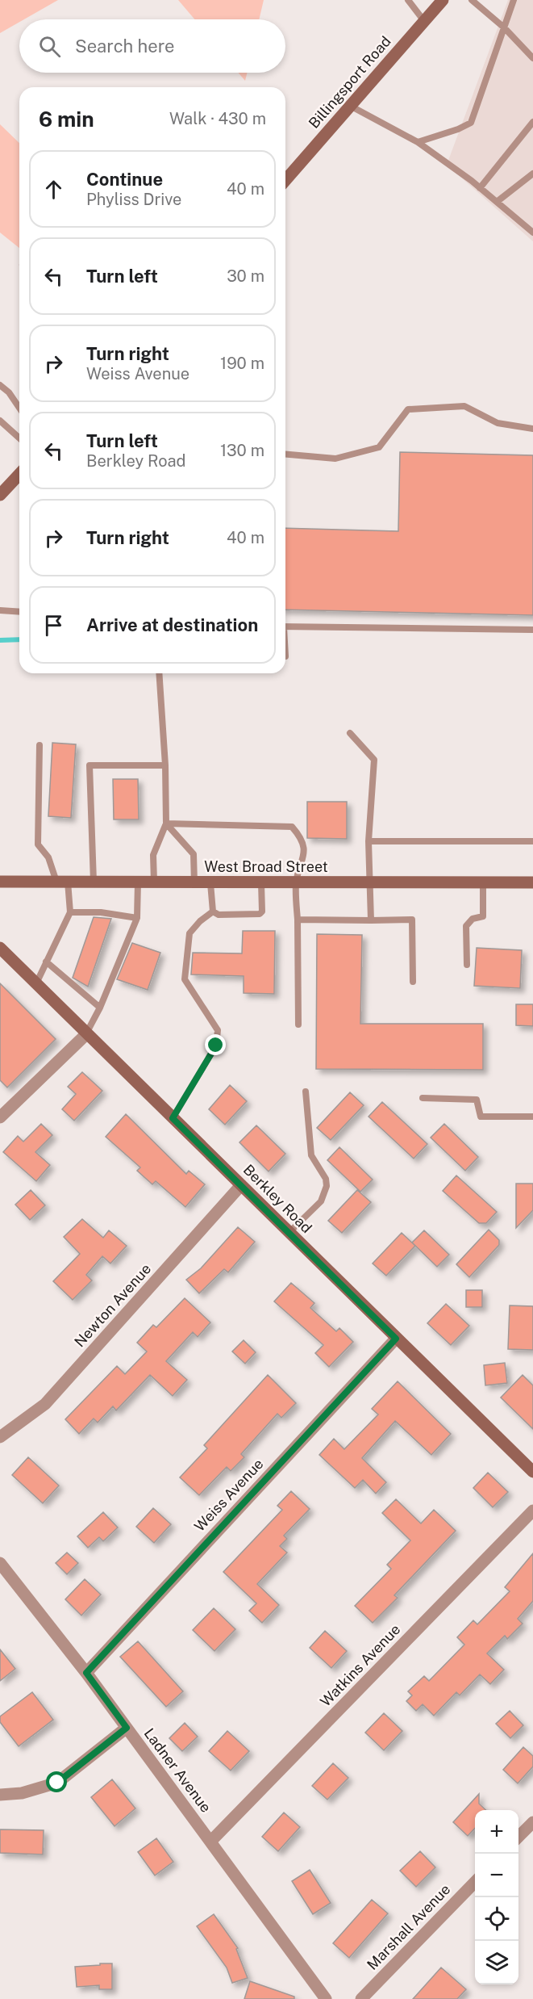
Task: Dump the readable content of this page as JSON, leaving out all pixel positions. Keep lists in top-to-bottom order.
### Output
{
  "streets": {
    "main road": ["Billingsport Road", "West Broad Street", "Berkley Road"],
    "street": [
      "Newton Avenue",
      "Weiss Avenue",
      "Watkins Avenue",
      "Ladner Avenue",
      "Marshall Avenue"
    ]
  },
  "crossings": [
    ["Berkley Road", "Newton Avenue"],
    ["Berkley Road", "Weiss Avenue"],
    ["Weiss Avenue", "Ladner Avenue"],
    ["Watkins Avenue", "Ladner Avenue"]
  ],
  "page": {
    "search": "Search here",
    "heading": ["6 min", "Walk · 430 m"],
    "list": [
      ["Continue", "Phyliss Drive", "40 m"],
      ["Turn left", "30 m"],
      ["Turn right", "Weiss Avenue", "190 m"],
      ["Turn left", "Berkley Road", "130 m"],
      ["Turn right", "40 m"],
      "Arrive at destination"
    ],
    "map_buttons": ["+", "−"]
  }
}
